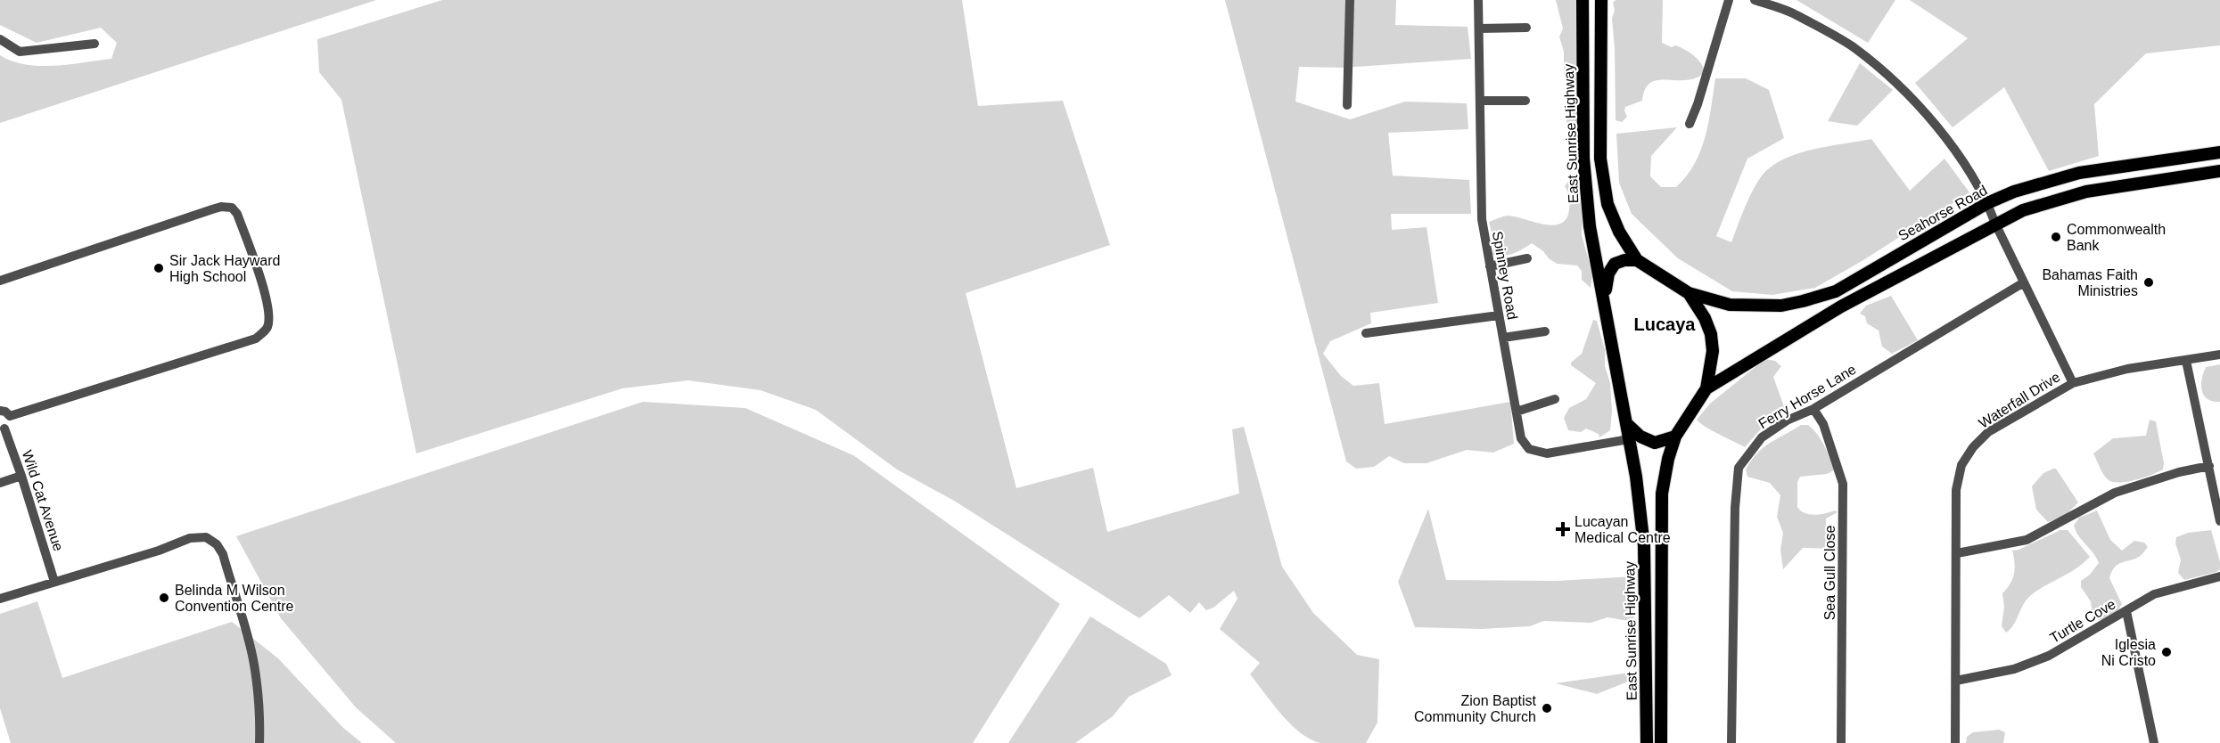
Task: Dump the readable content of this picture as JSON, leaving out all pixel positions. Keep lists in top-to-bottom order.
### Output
{
  "streets": {
    "main road": ["East Sunrise Highway", "Seahorse Road"],
    "street": [
      "Spinney Road",
      "Ferry Horse Lane",
      "Waterfall Drive",
      "Wild Cat Avenue",
      "Sea Gull Close",
      "Turtle Cove"
    ]
  },
  "crossings": [
    ["East Sunrise Highway", "Spinney Road"],
    ["Ferry Horse Lane", "Sea Gull Close"],
    ["Waterfall Drive", "Turtle Cove"]
  ],
  "districts": ["Lucaya"],
  "places": {
    "other": [
      "Commonwealth Bank",
      "Sir Jack Hayward High School",
      "Bahamas Faith Ministries",
      "Belinda M Wilson Convention Centre",
      "Iglesia Ni Cristo",
      "Zion Baptist Community Church"
    ],
    "health": ["Lucayan Medical Centre"]
  }
}
